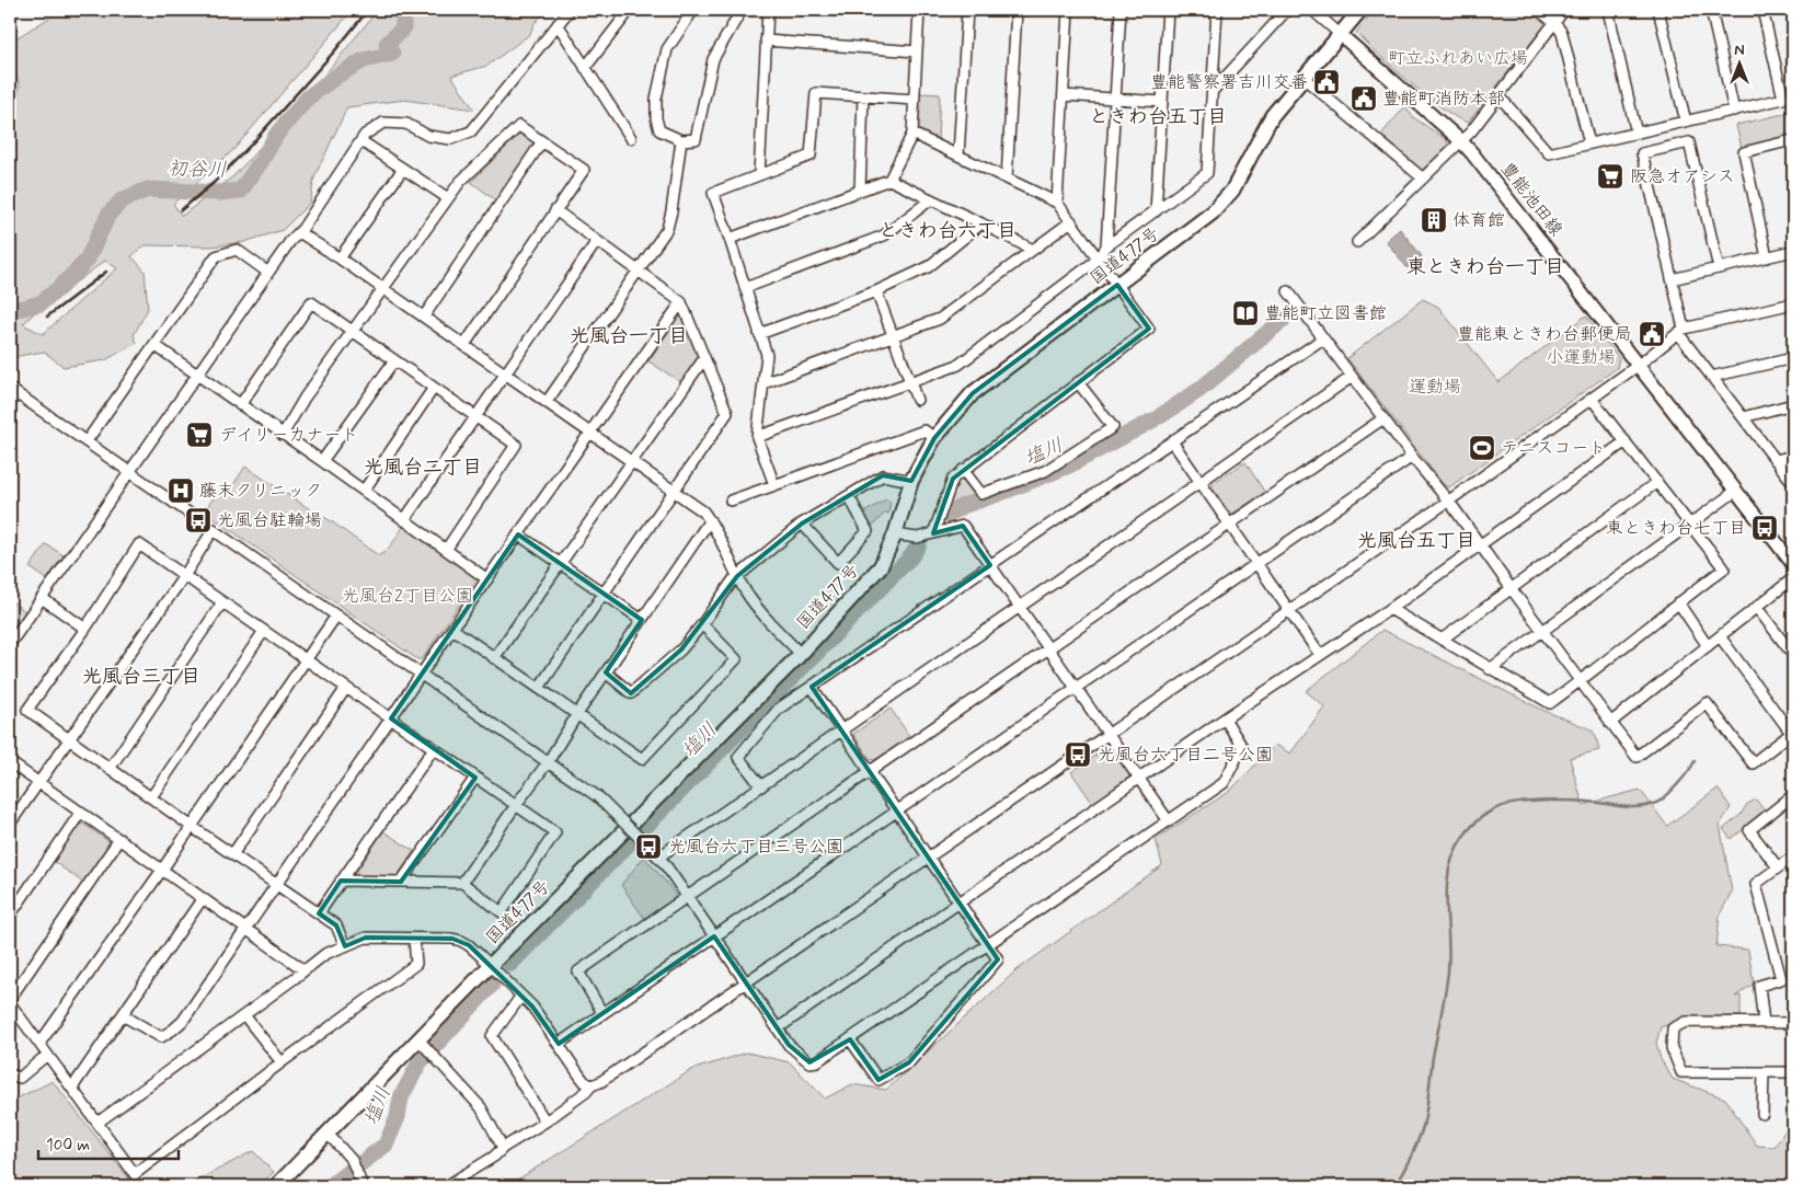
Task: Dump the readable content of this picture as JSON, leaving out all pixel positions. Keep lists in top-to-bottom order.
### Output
{
  "streets": {
    "highway": ["国道477号"],
    "main road": ["豊能池田線"]
  },
  "crossings": [
    ["豊能池田線", "国道477号"]
  ],
  "districts": [
    "ときわ台五丁目",
    "ときわ台六丁目",
    "東ときわ台一丁目",
    "光風台一丁目",
    "光風台二丁目",
    "光風台五丁目",
    "光風台三丁目"
  ],
  "water": ["初谷川", "塩川"],
  "parks": [
    "町立ふれあい広場",
    "小運動場",
    "運動場",
    "光風台2丁目公園"
  ],
  "places": {
    "public building": ["豊能警察署吉川交番", "豊能町消防本部", "豊能東ときわ台郵便局"],
    "supermarket": ["阪急オアシス", "デイリーカナート"],
    "building": ["体育館"],
    "library": ["豊能町立図書館"],
    "sports": ["テニスコート"],
    "hospital": ["藤末クリニック"],
    "bus stop": [
      "光風台駐輪場",
      "東ときわ台七丁目",
      "光風台六丁目二号公園",
      "光風台六丁目三号公園"
    ]
  },
  "scale_bar": "100 m",
  "north": "top"
}
